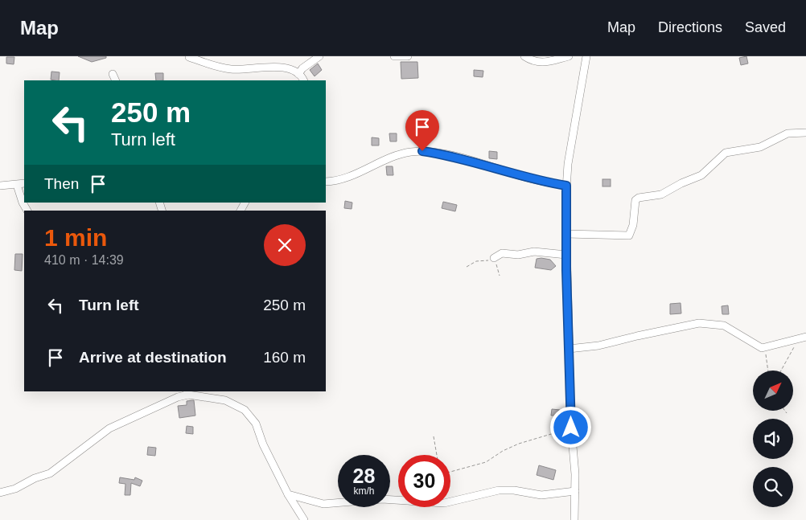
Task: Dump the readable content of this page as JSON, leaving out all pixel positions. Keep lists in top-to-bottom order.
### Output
{
  "north": "top right",
  "page": {
    "header": "Map",
    "nav": ["Map", "Directions", "Saved"],
    "turn": ["250 m", "Turn left"],
    "then": "Then",
    "heading": ["1 min", "410 m · 14:39"],
    "list": [
      {
        "name": "Turn left",
        "value": "250 m"
      },
      {
        "name": "Arrive at destination",
        "value": "160 m"
      }
    ],
    "speed": "28 km/h",
    "limit": "30"
  }
}
